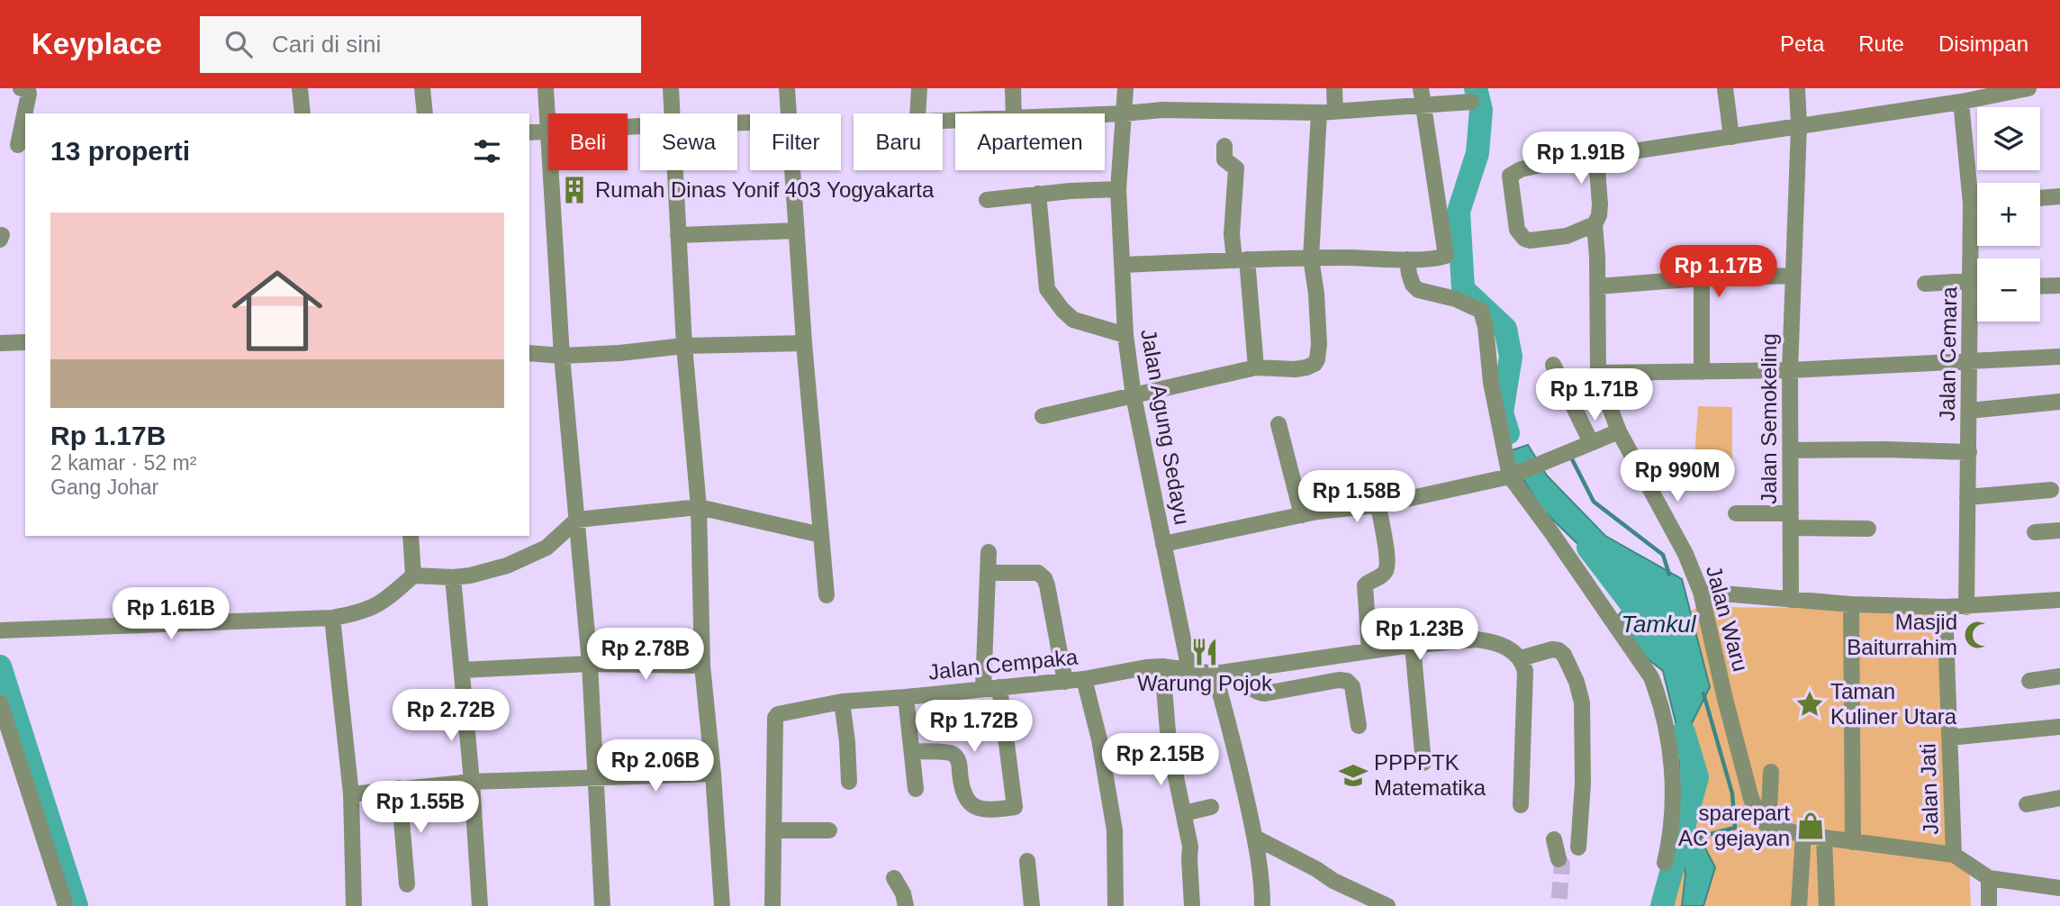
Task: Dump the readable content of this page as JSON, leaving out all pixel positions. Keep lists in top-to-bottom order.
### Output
{
  "streets": {
    "street": [
      "Jalan Cemara",
      "Jalan Semokeling",
      "Jalan Agung Sedayu",
      "Jalan Waru",
      "Jalan Cempaka",
      "Jalan Jati"
    ]
  },
  "crossings": [
    ["Jalan Agung Sedayu", "Jalan Cempaka"]
  ],
  "water": ["Tamkul"],
  "places": {
    "building": ["Rumah Dinas Yonif 403 Yogyakarta"],
    "mosque": ["Masjid Baiturrahim"],
    "restaurant": ["Warung Pojok"],
    "place": ["Taman Kuliner Utara"],
    "school or university": ["PPPPTK Matematika"],
    "shop": ["sparepart AC gejayan"]
  },
  "page": {
    "header": "Keyplace",
    "search": "Cari di sini",
    "nav": ["Peta", "Rute", "Disimpan"],
    "map_buttons": ["+", "−"],
    "chip": [
      "Beli",
      "Sewa",
      "Filter",
      "Baru",
      "Apartemen"
    ],
    "heading": "13 properti",
    "price": [
      "Rp 1.91B",
      "Rp 1.17B",
      "Rp 1.71B",
      "Rp 990M",
      "Rp 1.58B",
      "Rp 1.61B",
      "Rp 1.23B",
      "Rp 2.78B",
      "Rp 2.72B",
      "Rp 1.72B",
      "Rp 2.15B",
      "Rp 2.06B",
      "Rp 1.55B"
    ],
    "list": [
      {
        "name": "Rp 1.17B",
        "note": "2 kamar · 52 m² · Gang Johar"
      }
    ]
  }
}
